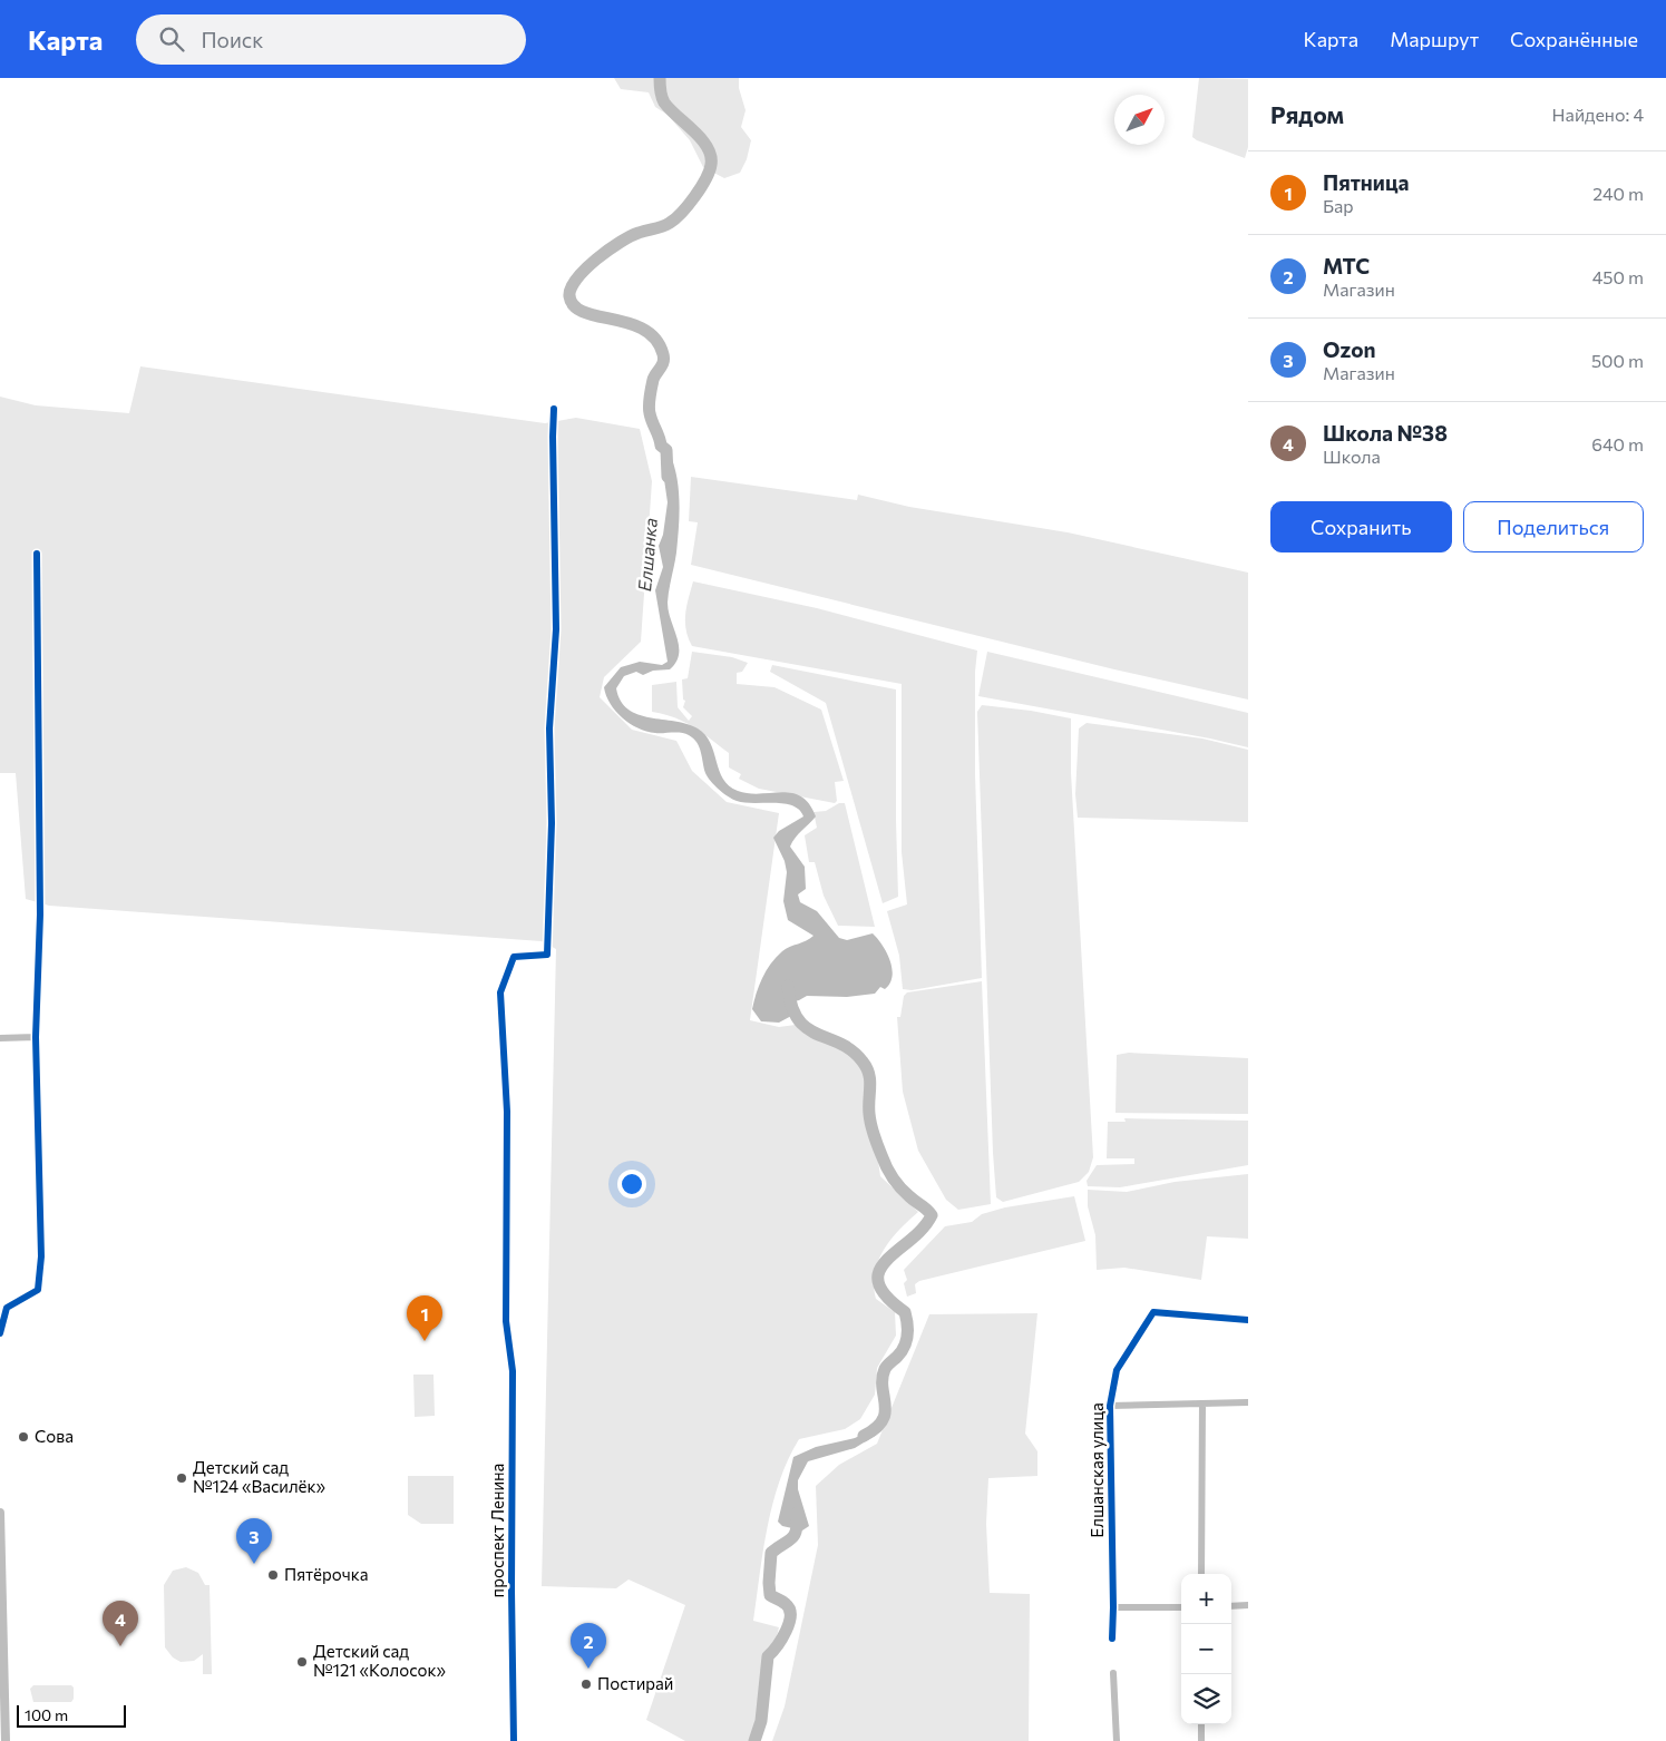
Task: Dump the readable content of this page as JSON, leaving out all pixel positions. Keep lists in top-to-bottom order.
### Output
{
  "streets": {
    "street": ["Елшанская улица", "проспект Ленина"]
  },
  "water": ["Елшанка"],
  "places": [
    "Сова",
    "Детский сад №124 «Василёк»",
    "Пятёрочка",
    "Детский сад №121 «Колосок»",
    "Постирай"
  ],
  "scale_bar": "100 m",
  "north": "top right",
  "page": {
    "header": "Карта",
    "search": "Поиск",
    "nav": ["Карта", "Маршрут", "Сохранённые"],
    "heading": ["Рядом", "Найдено: 4"],
    "list": [
      {
        "mark": "1",
        "name": "Пятница",
        "note": "Бар",
        "value": "240 m"
      },
      {
        "mark": "2",
        "name": "МТС",
        "note": "Магазин",
        "value": "450 m"
      },
      {
        "mark": "3",
        "name": "Ozon",
        "note": "Магазин",
        "value": "500 m"
      },
      {
        "mark": "4",
        "name": "Школа №38",
        "note": "Школа",
        "value": "640 m"
      }
    ],
    "buttons": ["Сохранить", "Поделиться"],
    "pins": [
      "1",
      "3",
      "4",
      "2"
    ],
    "map_buttons": ["+", "−"],
    "scale": "100 m"
  }
}
